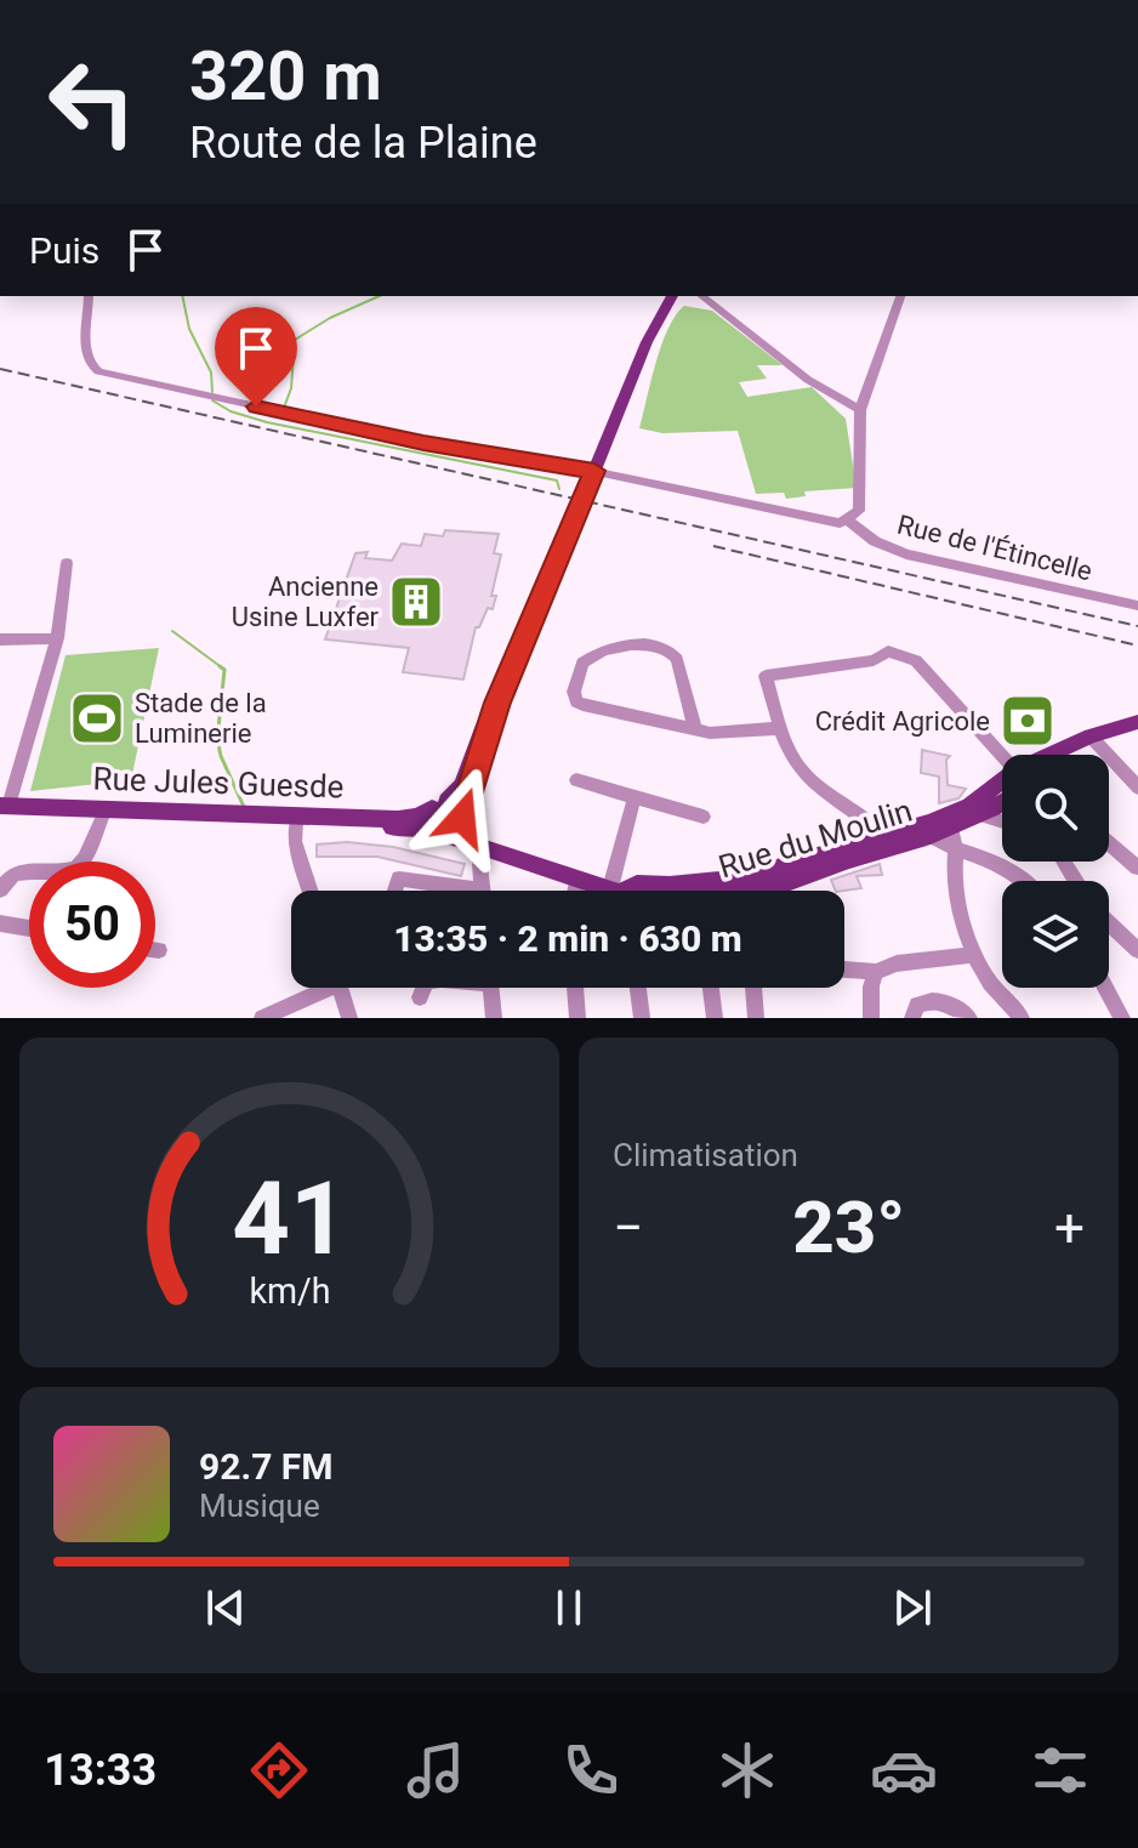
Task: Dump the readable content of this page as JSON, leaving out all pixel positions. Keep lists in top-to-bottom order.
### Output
{
  "streets": {
    "main road": ["Rue Jules Guesde", "Rue du Moulin"],
    "street": ["Rue de l'Étincelle"]
  },
  "crossings": [
    ["Rue Jules Guesde", "Rue du Moulin"]
  ],
  "places": {
    "building": ["Ancienne Usine Luxfer"],
    "sports": ["Stade de la Luminerie"],
    "bank": ["Crédit Agricole"]
  },
  "page": {
    "turn": ["320 m", "Route de la Plaine"],
    "then": "Puis",
    "limit": "50",
    "trip": "13:35 · 2 min · 630 m",
    "tile": "Climatisation",
    "heat": ["−", "23°", "+"],
    "song": ["92.7 FM", "Musique"],
    "tabs": "13:33",
    "gauge": ["41", "km/h"]
  }
}
